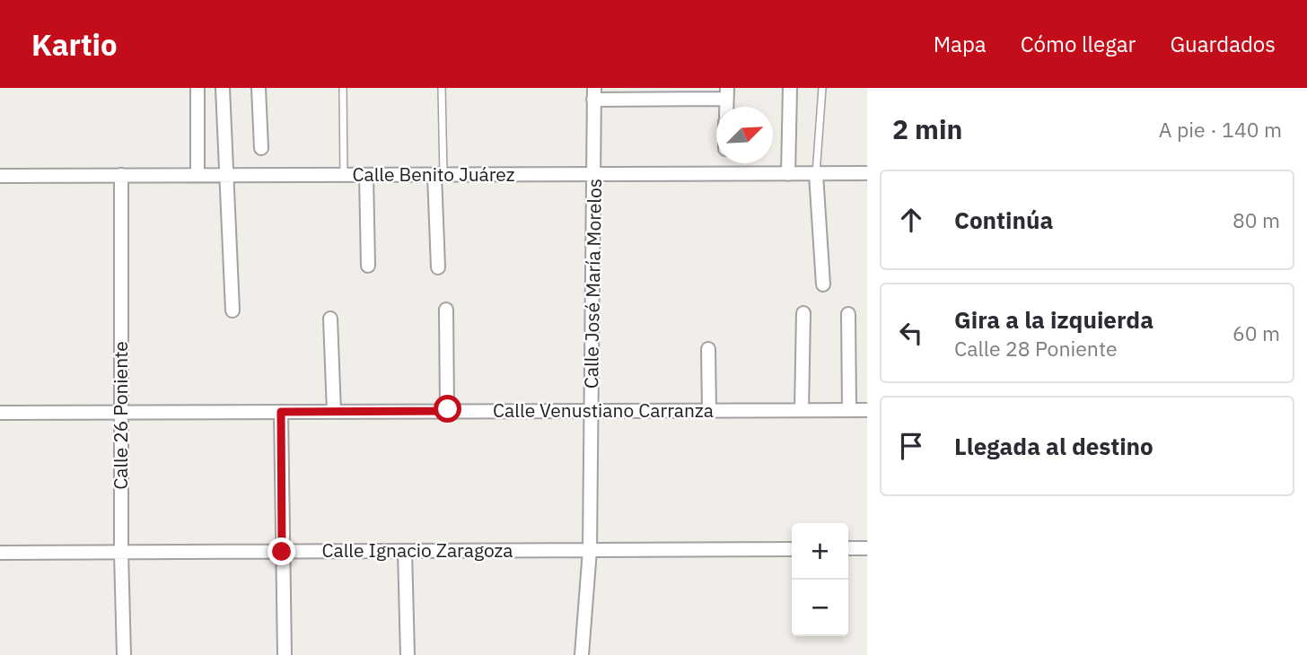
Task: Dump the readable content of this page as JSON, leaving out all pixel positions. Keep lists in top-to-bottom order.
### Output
{
  "streets": {
    "street": [
      "Calle Benito Juárez",
      "Calle José María Morelos",
      "Calle Venustiano Carranza",
      "Calle 26 Poniente",
      "Calle Ignacio Zaragoza"
    ]
  },
  "crossings": [
    ["Calle Benito Juárez", "Calle José María Morelos"],
    ["Calle Benito Juárez", "Calle 26 Poniente"],
    ["Calle José María Morelos", "Calle Venustiano Carranza"],
    ["Calle José María Morelos", "Calle Ignacio Zaragoza"],
    ["Calle Venustiano Carranza", "Calle 26 Poniente"],
    ["Calle 26 Poniente", "Calle Ignacio Zaragoza"]
  ],
  "north": "top right",
  "page": {
    "header": "Kartio",
    "nav": ["Mapa", "Cómo llegar", "Guardados"],
    "heading": ["2 min", "A pie · 140 m"],
    "list": [
      ["Continúa", "80 m"],
      ["Gira a la izquierda", "Calle 28 Poniente", "60 m"],
      "Llegada al destino"
    ],
    "map_buttons": ["+", "−"]
  }
}
